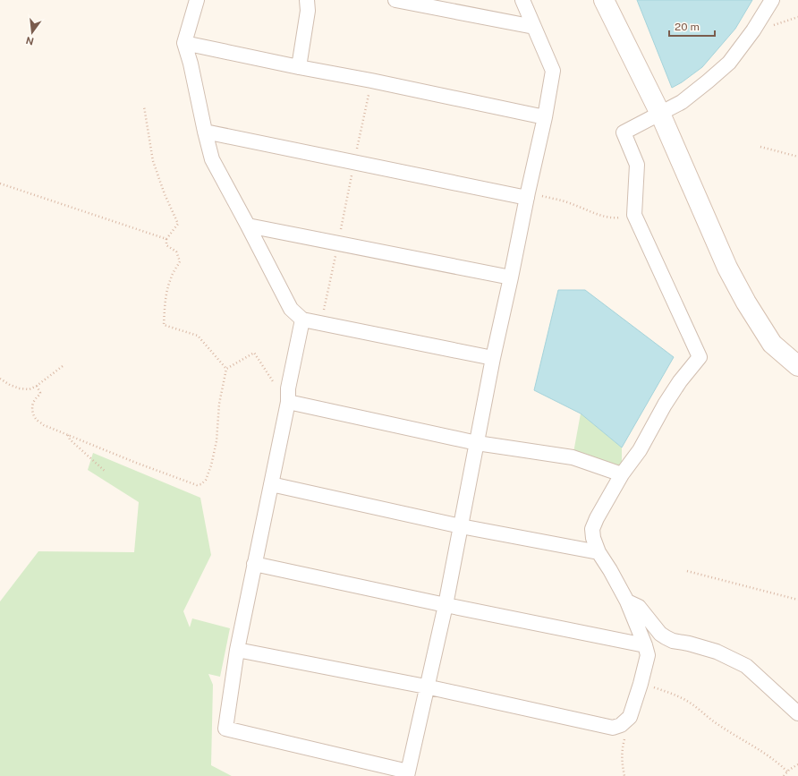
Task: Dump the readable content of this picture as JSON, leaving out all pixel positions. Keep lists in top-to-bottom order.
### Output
{
  "scale_bar": "20 m",
  "north": "bottom"
}
